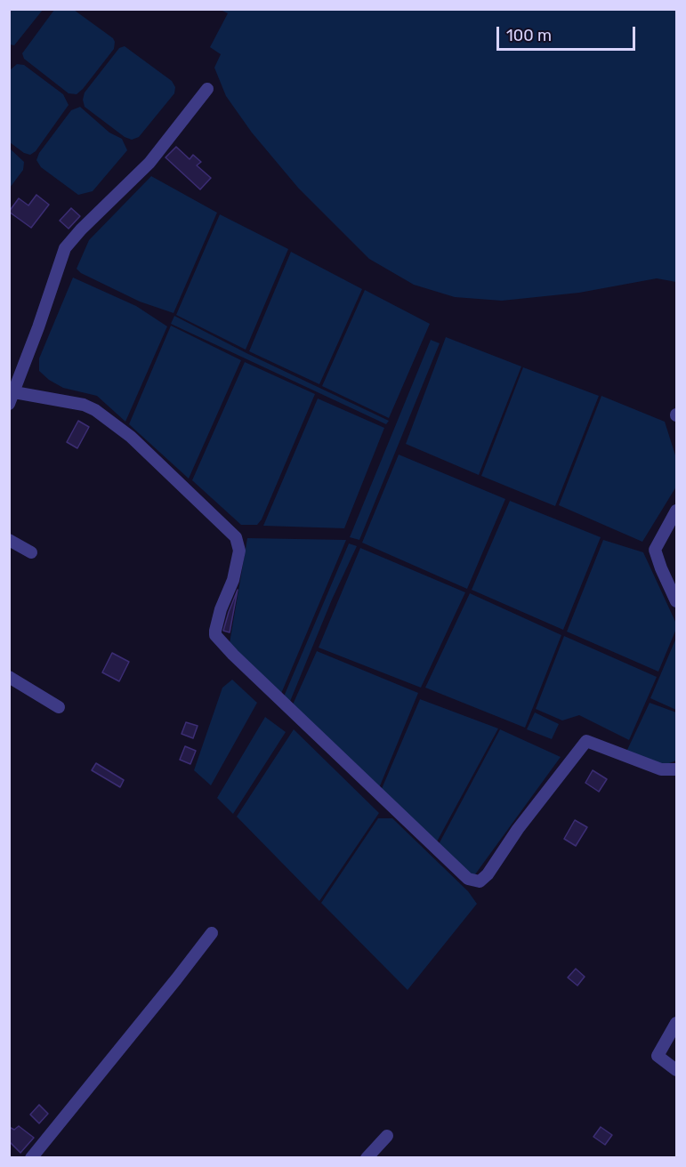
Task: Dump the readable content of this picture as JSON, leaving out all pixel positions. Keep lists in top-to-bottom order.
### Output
{
  "scale_bar": "100 m"
}
